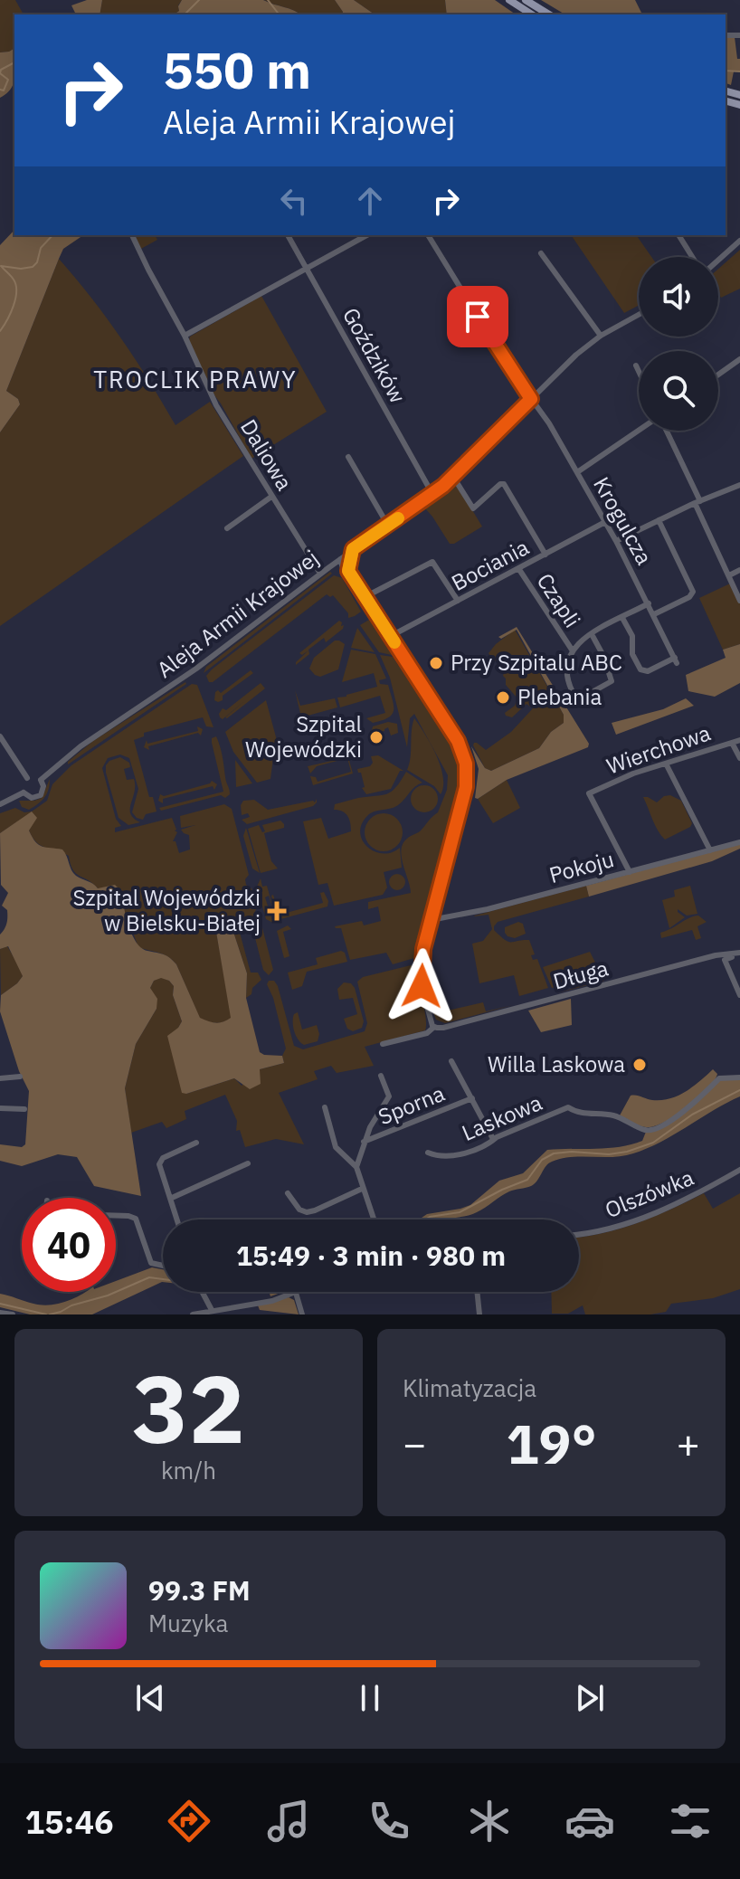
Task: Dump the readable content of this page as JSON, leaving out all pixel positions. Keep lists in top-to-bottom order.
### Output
{
  "streets": {
    "street": [
      "Goździków",
      "Daliowa",
      "Krogulcza",
      "Bociania",
      "Czapli",
      "Aleja Armii Krajowej",
      "Wierchowa",
      "Pokoju",
      "Długa",
      "Sporna",
      "Laskowa",
      "Olszówka"
    ]
  },
  "crossings": [
    ["Goździków", "Aleja Armii Krajowej"],
    ["Daliowa", "Aleja Armii Krajowej"],
    ["Krogulcza", "Bociania"],
    ["Krogulcza", "Czapli"],
    ["Krogulcza", "Aleja Armii Krajowej"],
    ["Bociania", "Czapli"],
    ["Wierchowa", "Pokoju"]
  ],
  "districts": ["TROCLIK PRAWY"],
  "places": {
    "other": [
      "Przy Szpitalu ABC",
      "Plebania",
      "Szpital Wojewódzki",
      "Willa Laskowa"
    ],
    "health": ["Szpital Wojewódzki w Bielsku-Białej"]
  },
  "page": {
    "turn": ["550 m", "Aleja Armii Krajowej"],
    "limit": "40",
    "trip": "15:49 · 3 min · 980 m",
    "tile": [
      ["32", "km/h"],
      "Klimatyzacja"
    ],
    "heat": ["−", "19°", "+"],
    "song": ["99.3 FM", "Muzyka"],
    "tabs": "15:46"
  }
}
